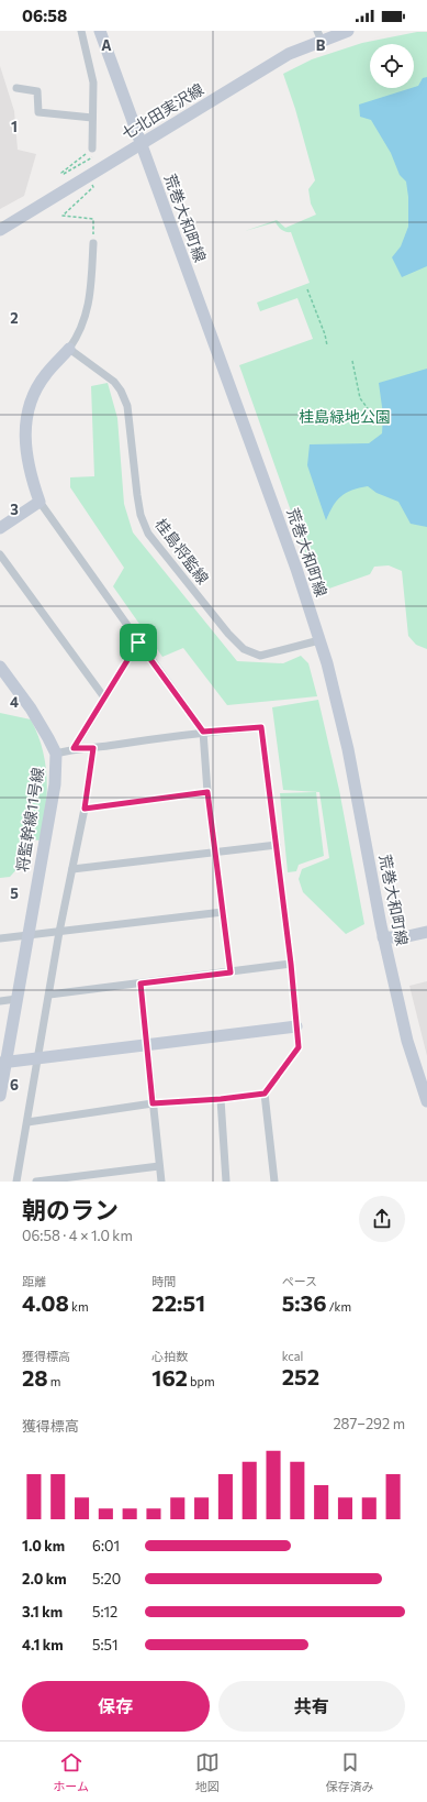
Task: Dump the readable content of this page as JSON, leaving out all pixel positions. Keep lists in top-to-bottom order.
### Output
{
  "streets": {
    "street": [
      "七北田実沢線",
      "荒巻大和町線",
      "桂島将監線",
      "将監幹線11号線"
    ]
  },
  "crossings": [
    ["七北田実沢線", "荒巻大和町線"],
    ["荒巻大和町線", "桂島将監線"]
  ],
  "parks": ["桂島緑地公園"],
  "page": {
    "status": "06:58",
    "heading": ["朝のラン", "06:58 · 4 × 1.0 km"],
    "stats": [
      ["距離", "4.08 km"],
      ["時間", "22:51"],
      ["ペース", "5:36 /km"],
      ["獲得標高", "28 m"],
      ["心拍数", "162 bpm"],
      ["kcal", "252"]
    ],
    "chart": ["獲得標高", "287–292 m"],
    "list": [
      {
        "name": "1.0 km",
        "note": "6:01"
      },
      {
        "name": "2.0 km",
        "note": "5:20"
      },
      {
        "name": "3.1 km",
        "note": "5:12"
      },
      {
        "name": "4.1 km",
        "note": "5:51"
      }
    ],
    "buttons": ["保存", "共有"],
    "tabs": ["ホーム", "地図", "保存済み"]
  },
  "grid": {
    "columns": ["A", "B"],
    "rows": [
      "1",
      "2",
      "3",
      "4",
      "5",
      "6"
    ]
  }
}
